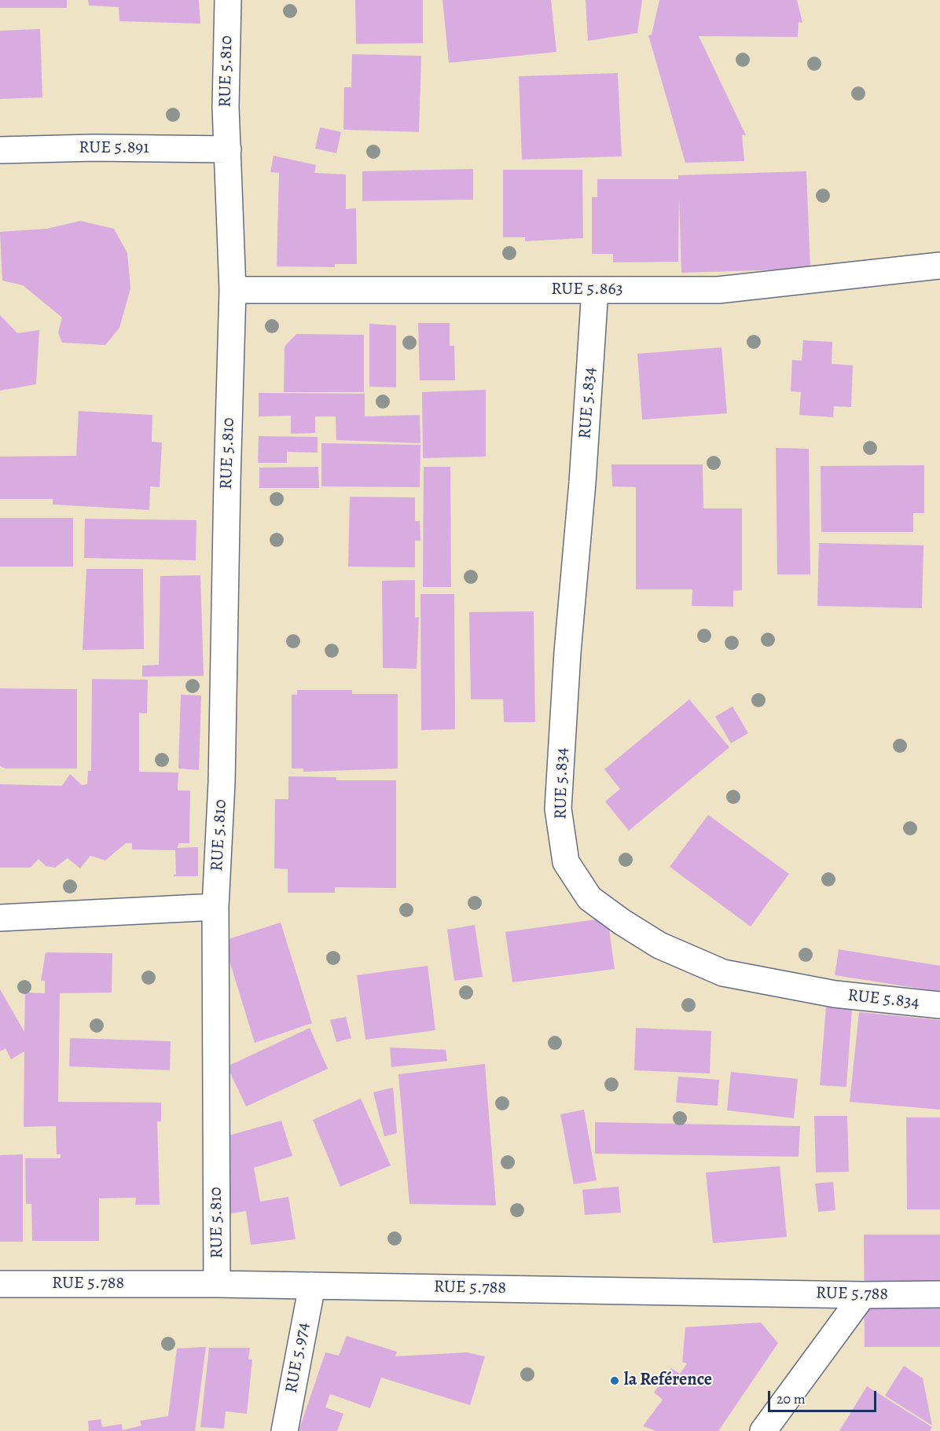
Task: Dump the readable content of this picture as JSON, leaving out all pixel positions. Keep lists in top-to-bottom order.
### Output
{
  "streets": {
    "street": [
      "RUE 5.810",
      "RUE 5.891",
      "RUE 5.863",
      "RUE 5.834",
      "RUE 5.788",
      "RUE 5.974"
    ]
  },
  "crossings": [
    ["RUE 5.810", "RUE 5.891"],
    ["RUE 5.810", "RUE 5.863"],
    ["RUE 5.810", "RUE 5.788"],
    ["RUE 5.863", "RUE 5.834"],
    ["RUE 5.788", "RUE 5.974"]
  ],
  "places": ["la Reférence"],
  "scale_bar": "20 m"
}
